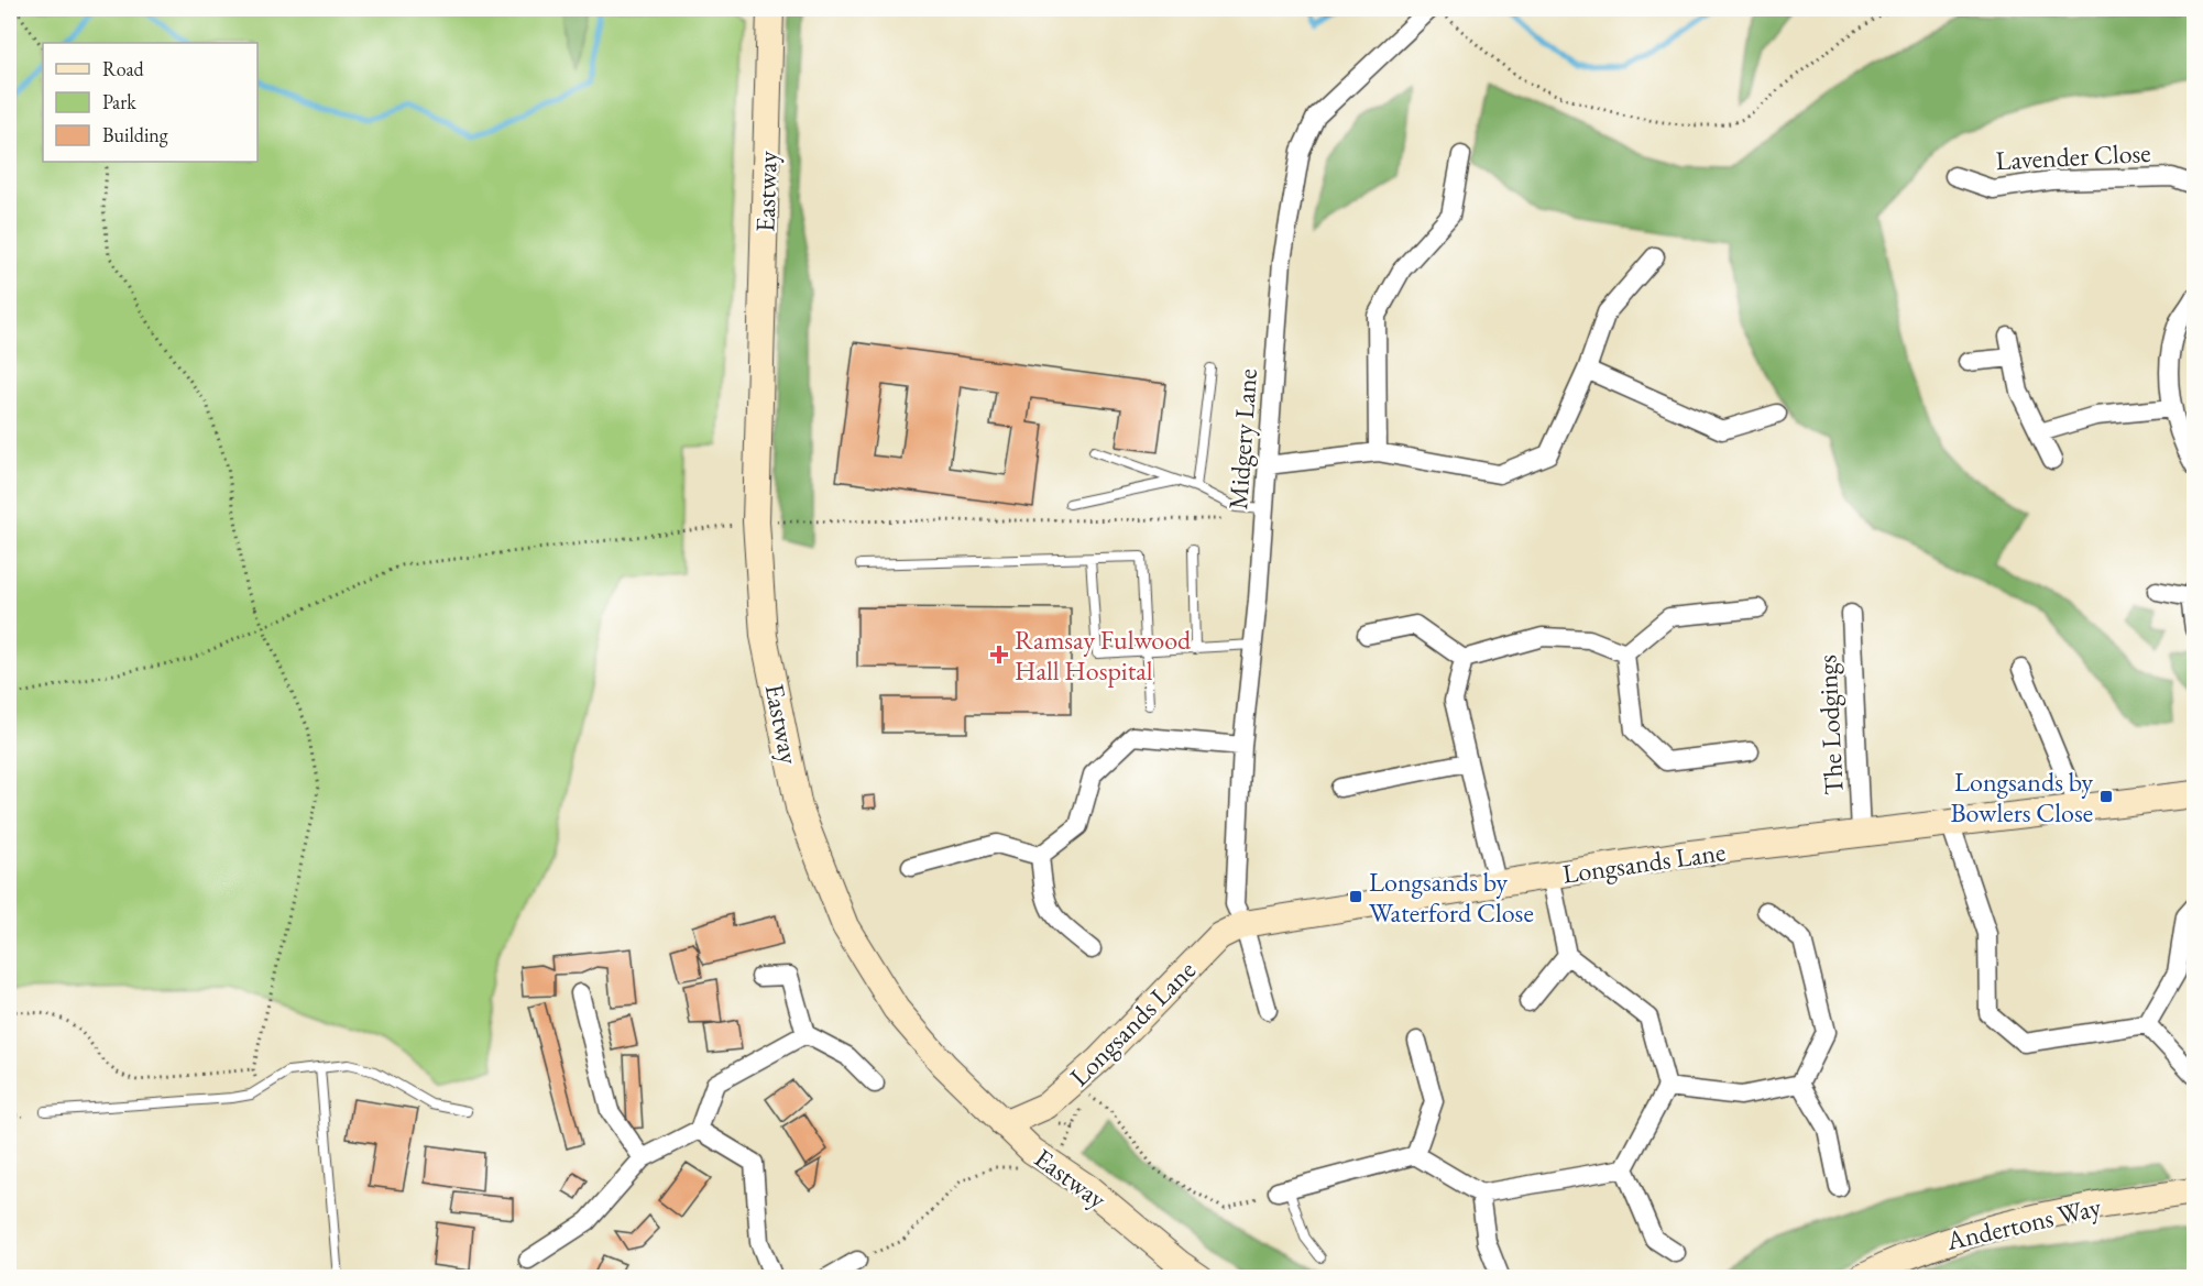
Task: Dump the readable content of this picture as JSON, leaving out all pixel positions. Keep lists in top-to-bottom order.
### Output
{
  "streets": {
    "main road": ["Eastway", "Longsands Lane", "Andertons Way"],
    "street": ["Lavender Close", "Midgery Lane", "The Lodgings"]
  },
  "crossings": [
    ["Eastway", "Longsands Lane"],
    ["Midgery Lane", "Longsands Lane"],
    ["The Lodgings", "Longsands Lane"]
  ],
  "places": {
    "health": ["Ramsay Fulwood Hall Hospital"],
    "transit": ["Longsands by Bowlers Close", "Longsands by Waterford Close"]
  },
  "legend": ["Road", "Park", "Building"]
}
